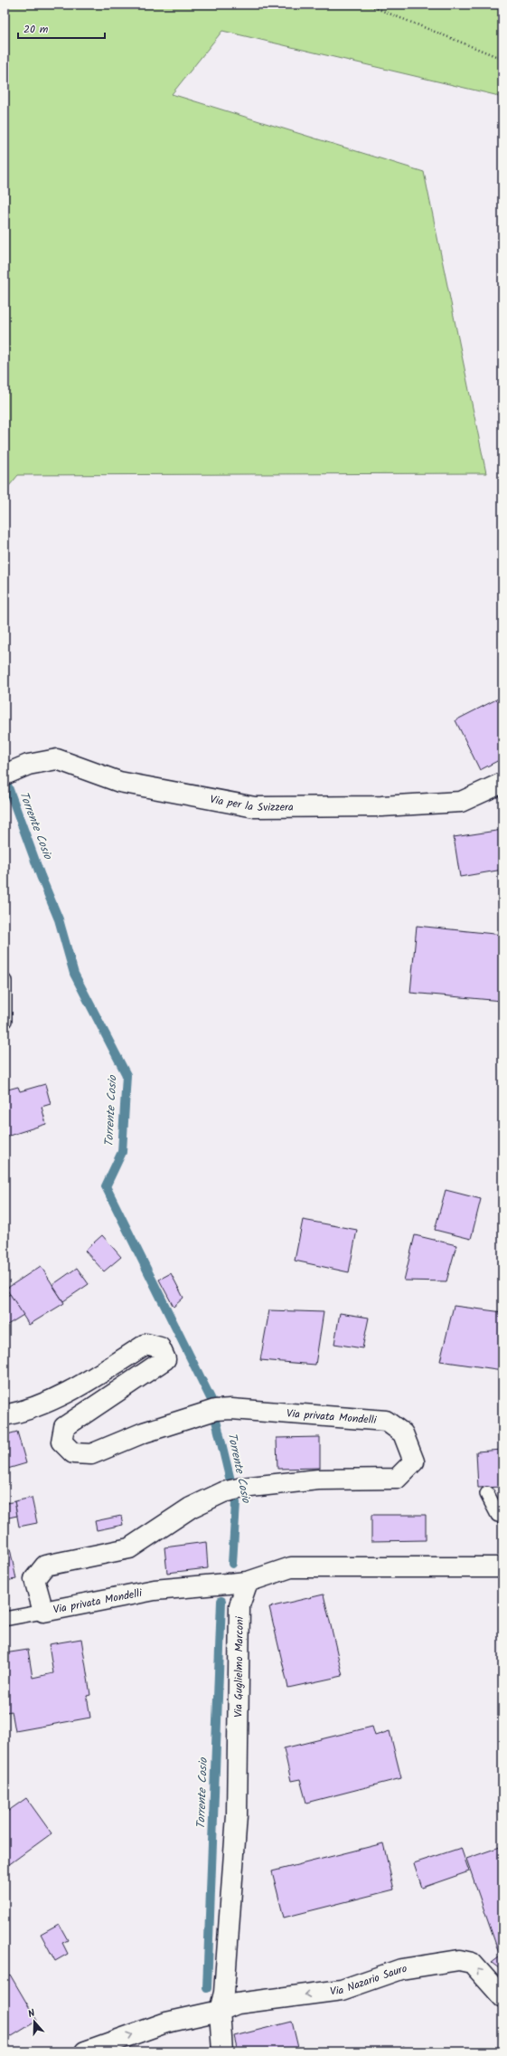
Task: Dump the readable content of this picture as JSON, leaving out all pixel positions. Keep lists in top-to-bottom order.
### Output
{
  "streets": {
    "street": [
      "Via per la Svizzera",
      "Via privata Mondelli",
      "Via Guglielmo Marconi",
      "Via Nazario Sauro"
    ]
  },
  "crossings": [
    ["Via privata Mondelli", "Via Guglielmo Marconi"],
    ["Via Guglielmo Marconi", "Via Nazario Sauro"]
  ],
  "water": ["Torrente Cosio"],
  "scale_bar": "20 m",
  "north": "top"
}
